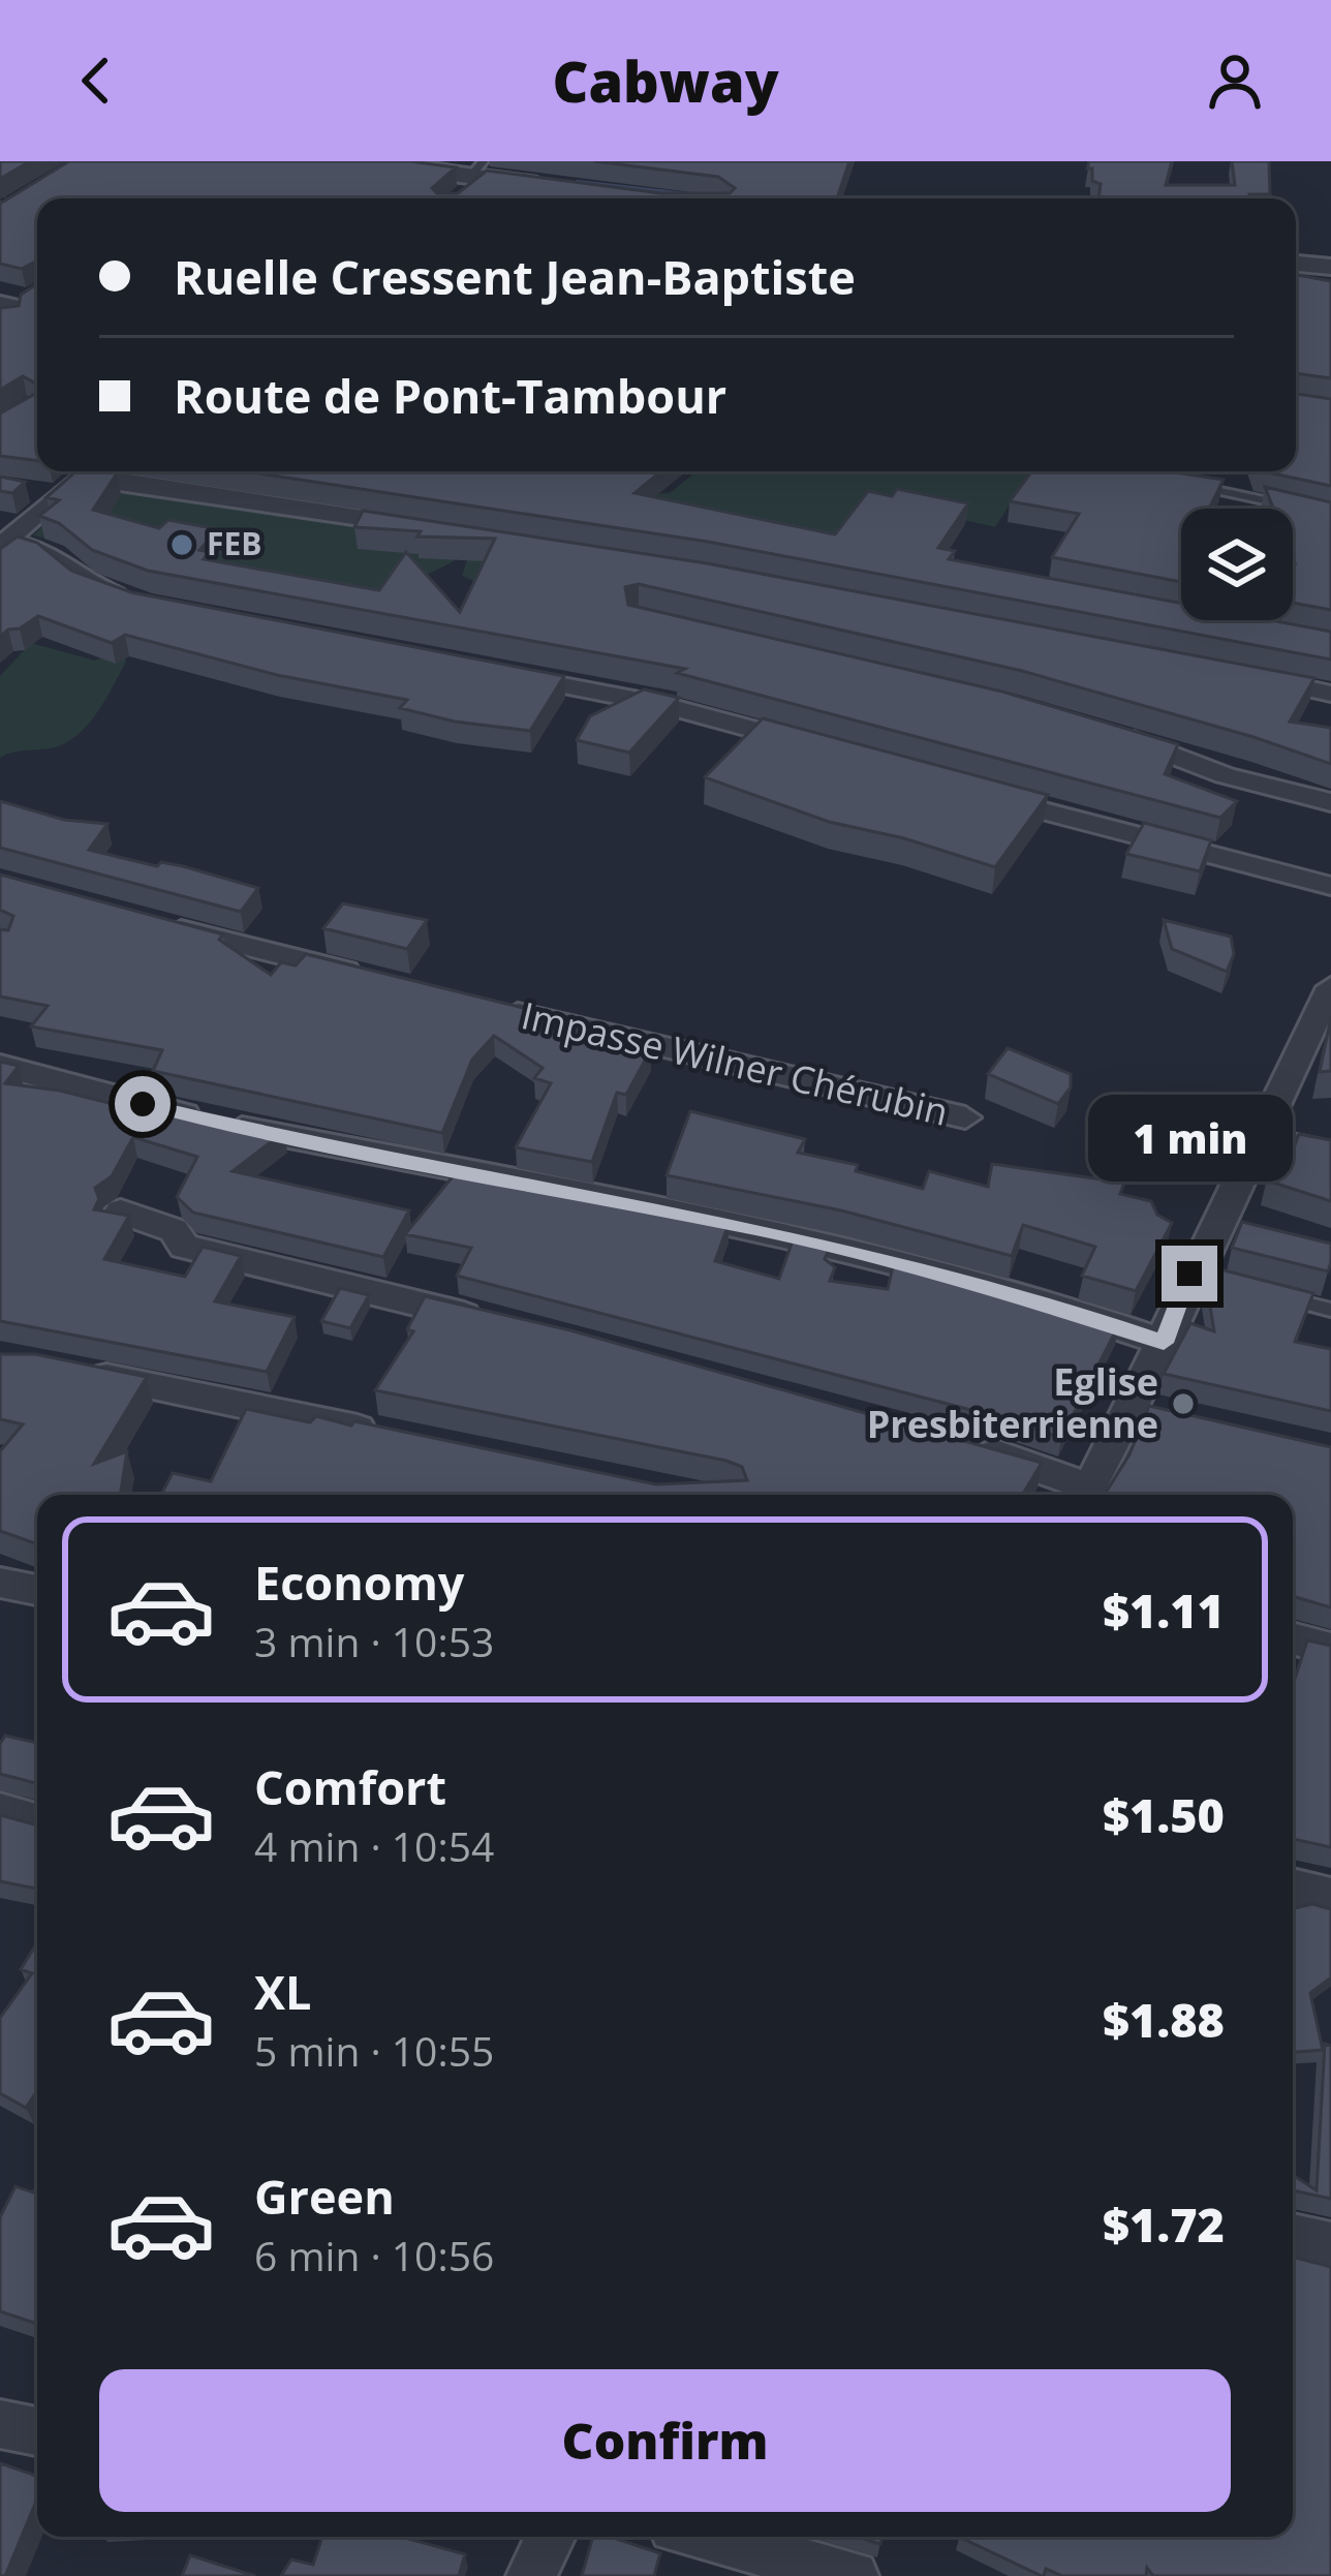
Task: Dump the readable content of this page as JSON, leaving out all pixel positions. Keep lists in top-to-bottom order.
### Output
{
  "streets": {
    "street": ["Impasse Wilner Chérubin"]
  },
  "places": ["FEB", "Eglise Presbiterrienne"],
  "page": {
    "header": "Cabway",
    "banner": ["Ruelle Cressent Jean-Baptiste", "Route de Pont-Tambour"],
    "bubble": "1 min",
    "list": [
      {
        "name": "Economy",
        "note": "3 min · 10:53",
        "value": "$1.11"
      },
      {
        "name": "Comfort",
        "note": "4 min · 10:54",
        "value": "$1.50"
      },
      {
        "name": "XL",
        "note": "5 min · 10:55",
        "value": "$1.88"
      },
      {
        "name": "Green",
        "note": "6 min · 10:56",
        "value": "$1.72"
      }
    ],
    "buttons": "Confirm"
  }
}
